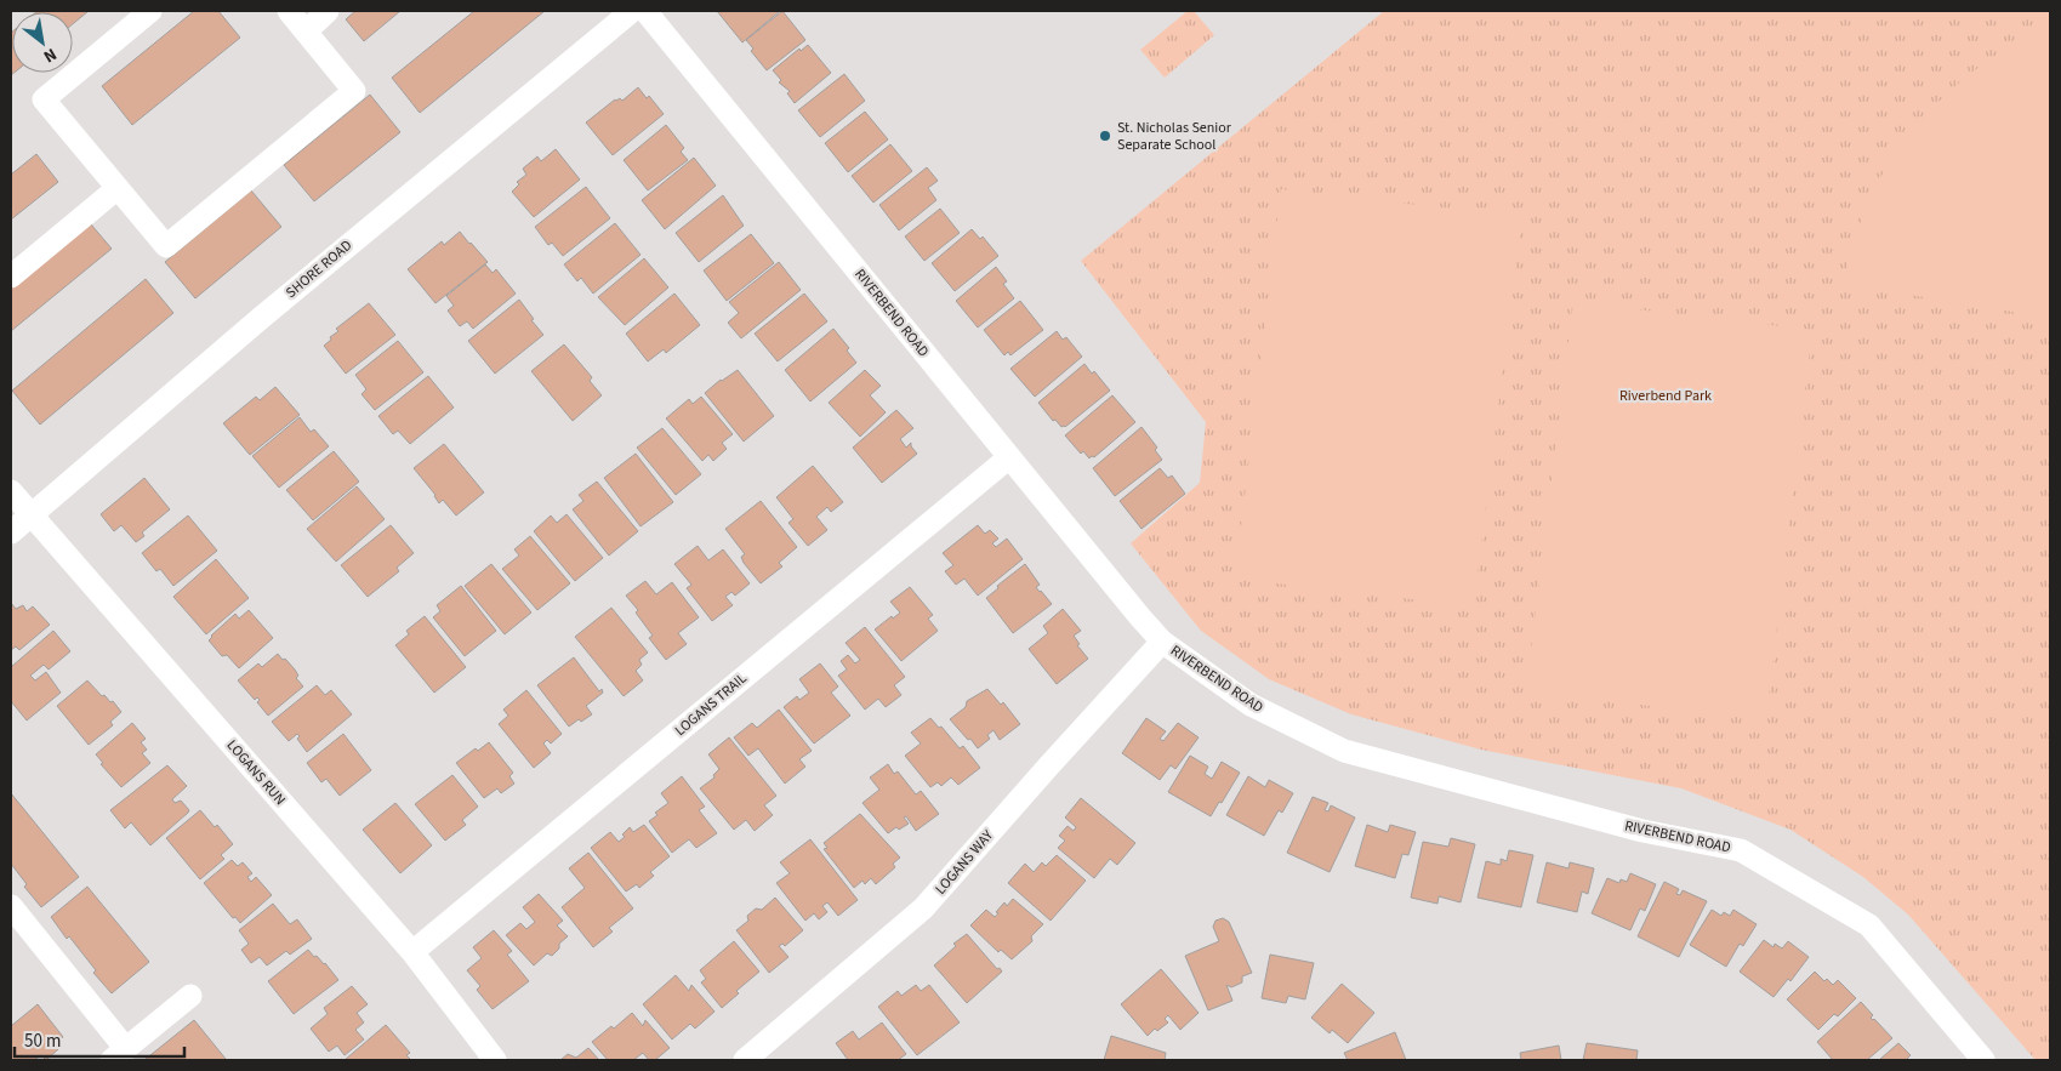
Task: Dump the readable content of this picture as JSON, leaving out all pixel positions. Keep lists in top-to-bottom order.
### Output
{
  "streets": {
    "street": [
      "SHORE ROAD",
      "RIVERBEND ROAD",
      "LOGANS TRAIL",
      "LOGANS RUN",
      "LOGANS WAY"
    ]
  },
  "crossings": [
    ["SHORE ROAD", "LOGANS RUN"],
    ["RIVERBEND ROAD", "LOGANS TRAIL"],
    ["RIVERBEND ROAD", "LOGANS WAY"],
    ["LOGANS TRAIL", "LOGANS RUN"]
  ],
  "parks": ["Riverbend Park"],
  "places": ["St. Nicholas Senior Separate School"],
  "scale_bar": "50 m",
  "north": "bottom right"
}
